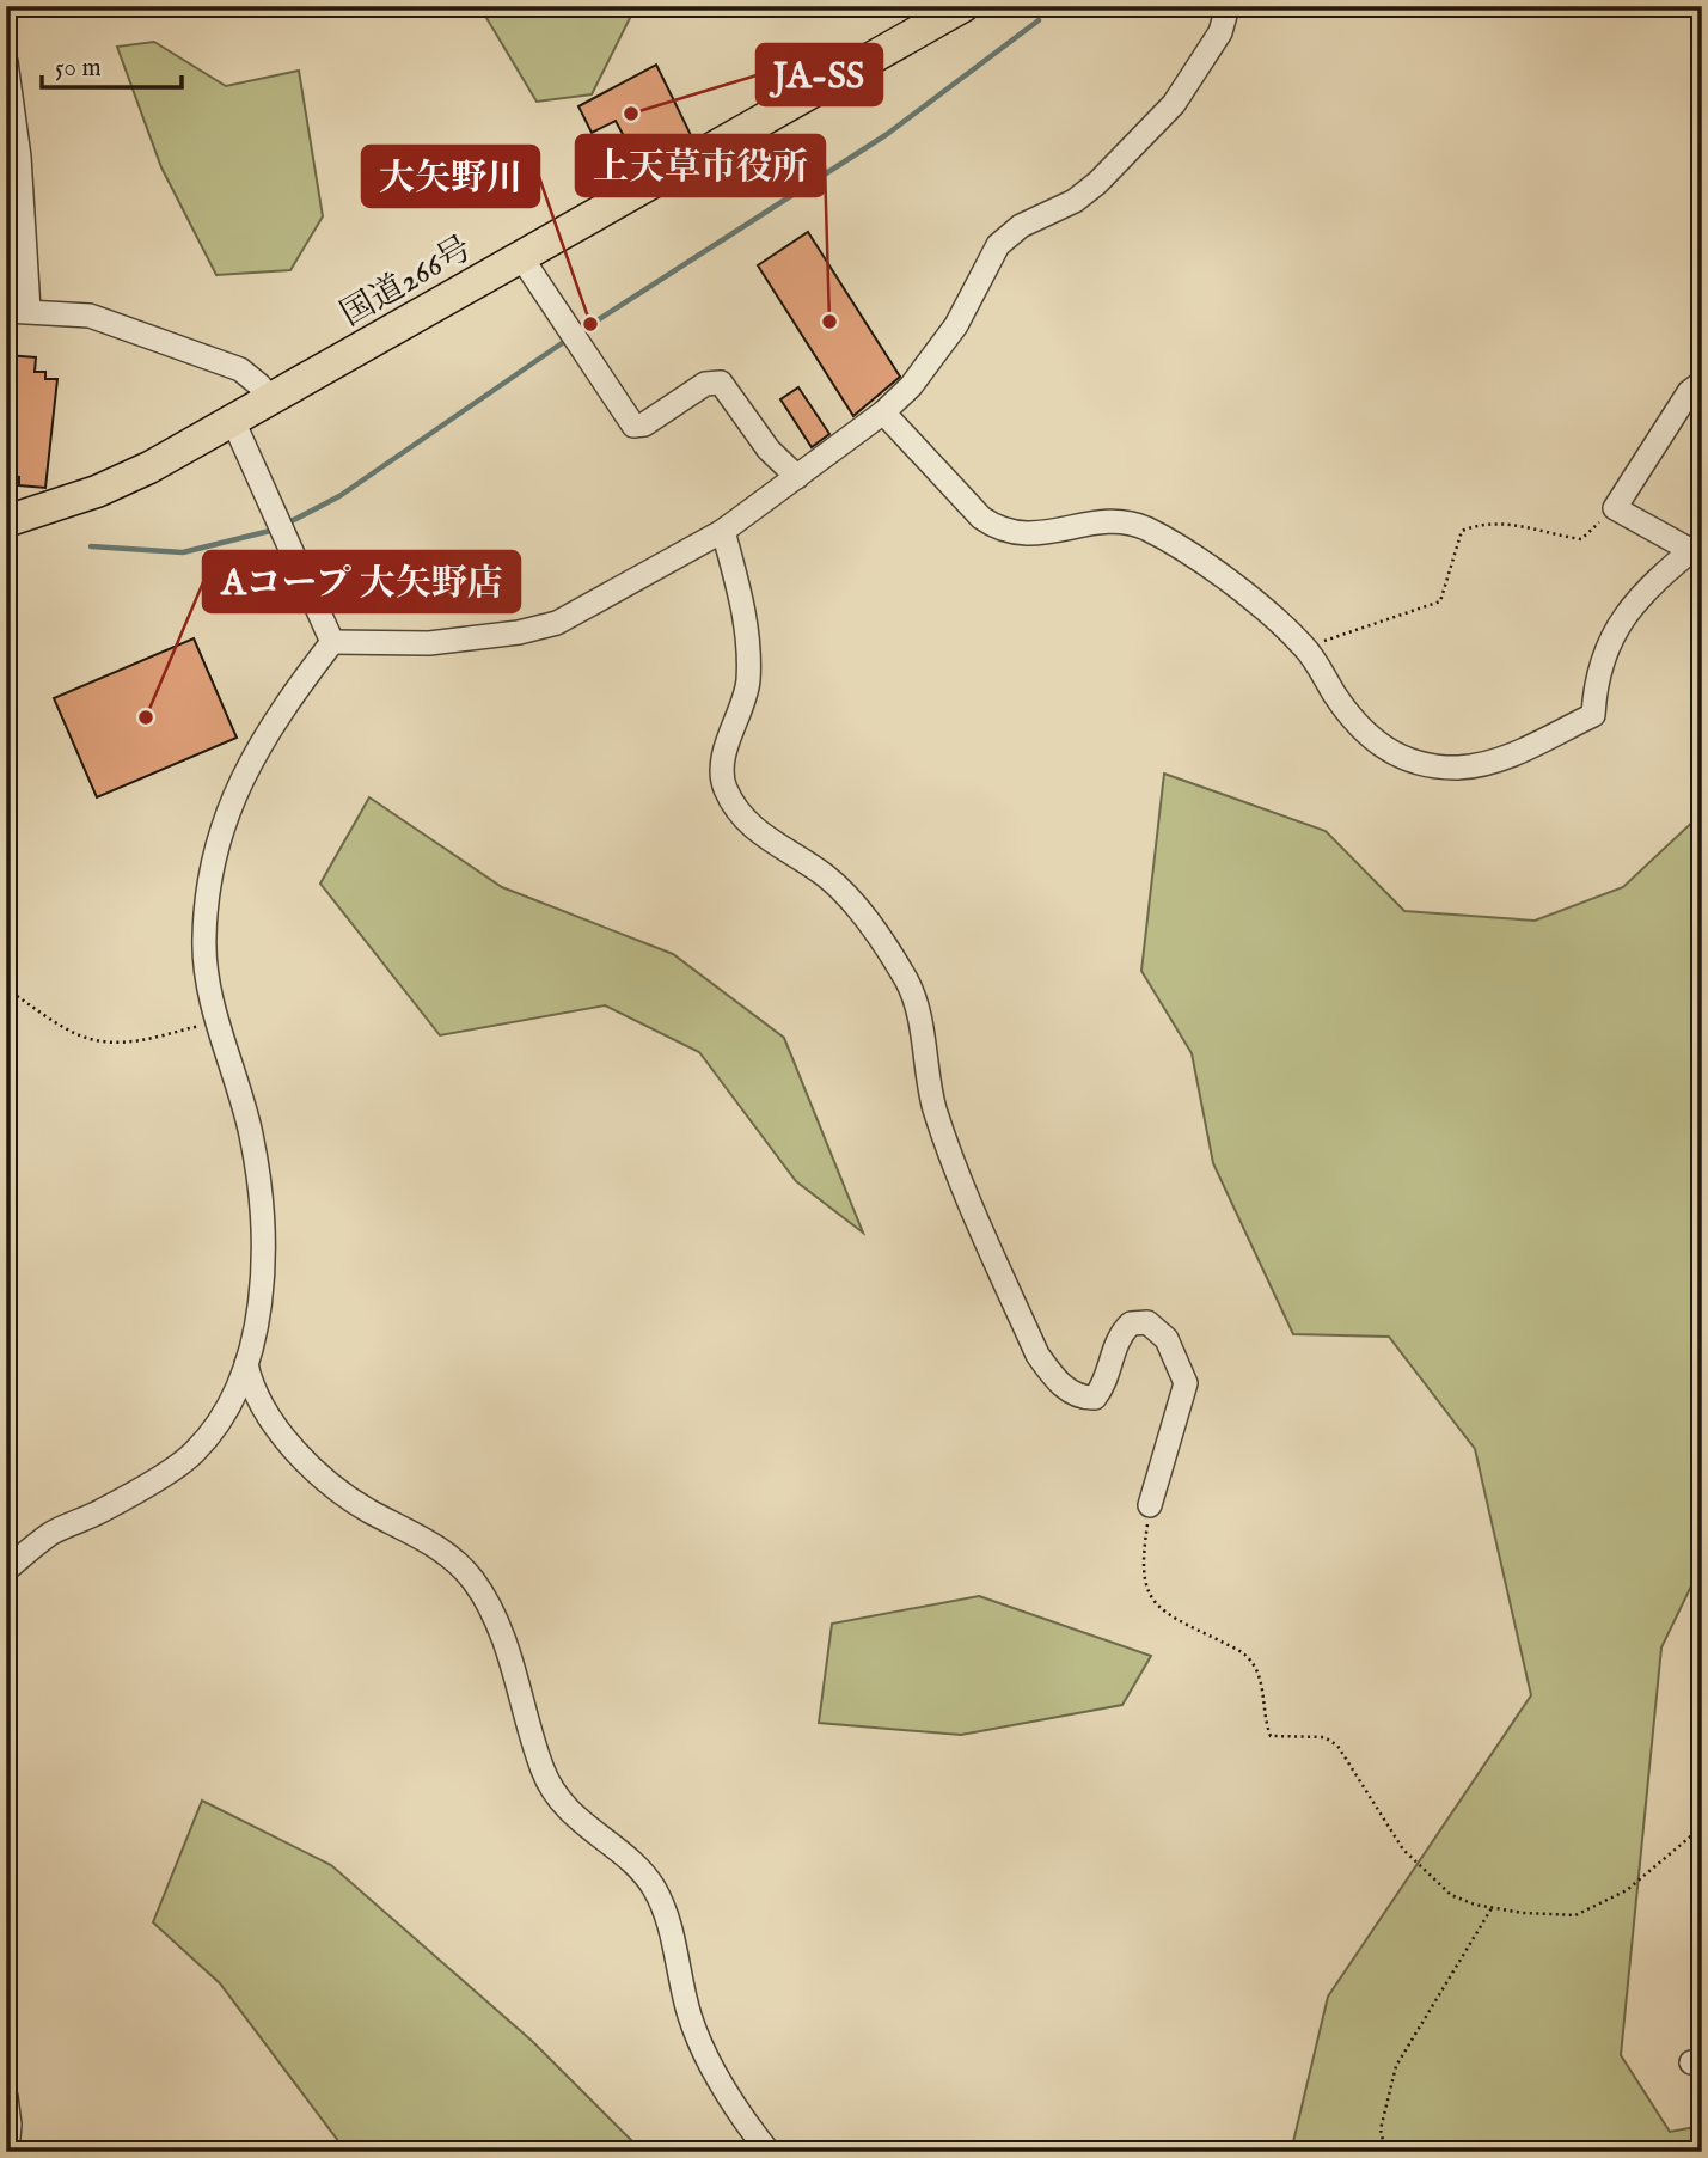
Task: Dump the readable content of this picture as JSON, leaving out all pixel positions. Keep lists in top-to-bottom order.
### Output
{
  "streets": {
    "highway": ["国道266号"]
  },
  "places": [
    "JA-SS",
    "上天草市役所",
    "大矢野川",
    "Aコープ 大矢野店"
  ],
  "scale_bar": "50 m"
}
